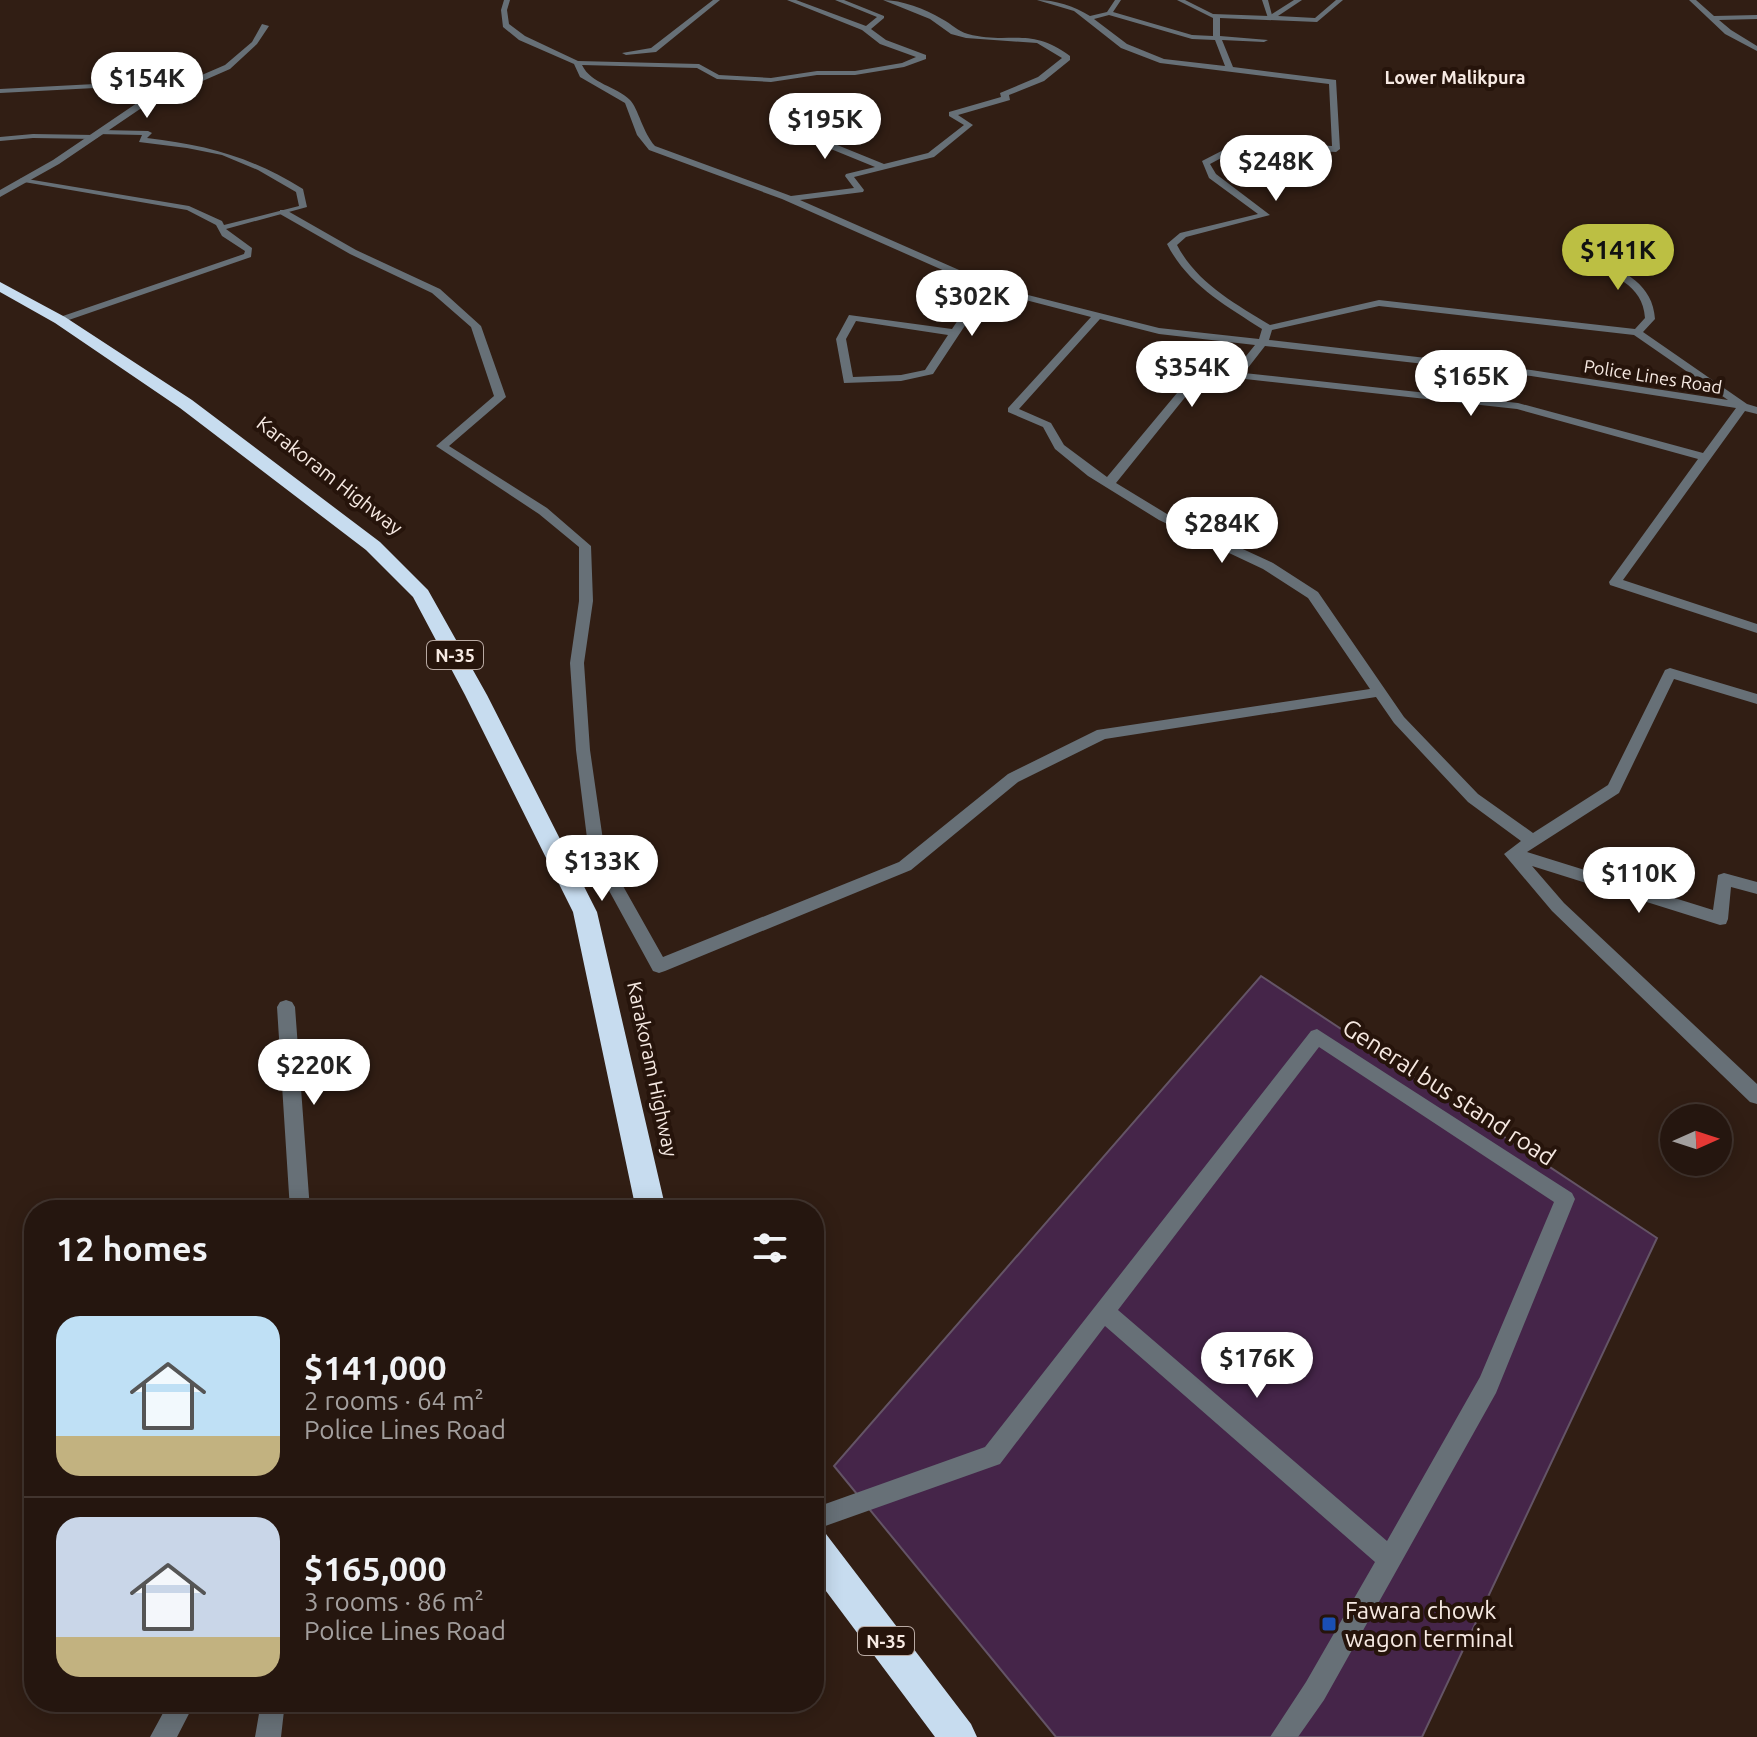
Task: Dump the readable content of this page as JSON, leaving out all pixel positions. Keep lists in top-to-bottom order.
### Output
{
  "streets": {
    "highway": ["Karakoram Highway", "N-35"],
    "street": ["Police Lines Road", "General bus stand road"]
  },
  "districts": ["Lower Malikpura"],
  "places": {
    "transit": ["Fawara chowk wagon terminal"]
  },
  "north": "right",
  "page": {
    "price": [
      "$154K",
      "$195K",
      "$248K",
      "$141K",
      "$302K",
      "$354K",
      "$165K",
      "$284K",
      "$133K",
      "$110K",
      "$220K",
      "$176K"
    ],
    "heading": "12 homes",
    "list": [
      {
        "name": "$141,000",
        "note": "2 rooms · 64 m² · Police Lines Road"
      },
      {
        "name": "$165,000",
        "note": "3 rooms · 86 m² · Police Lines Road"
      }
    ]
  }
}
